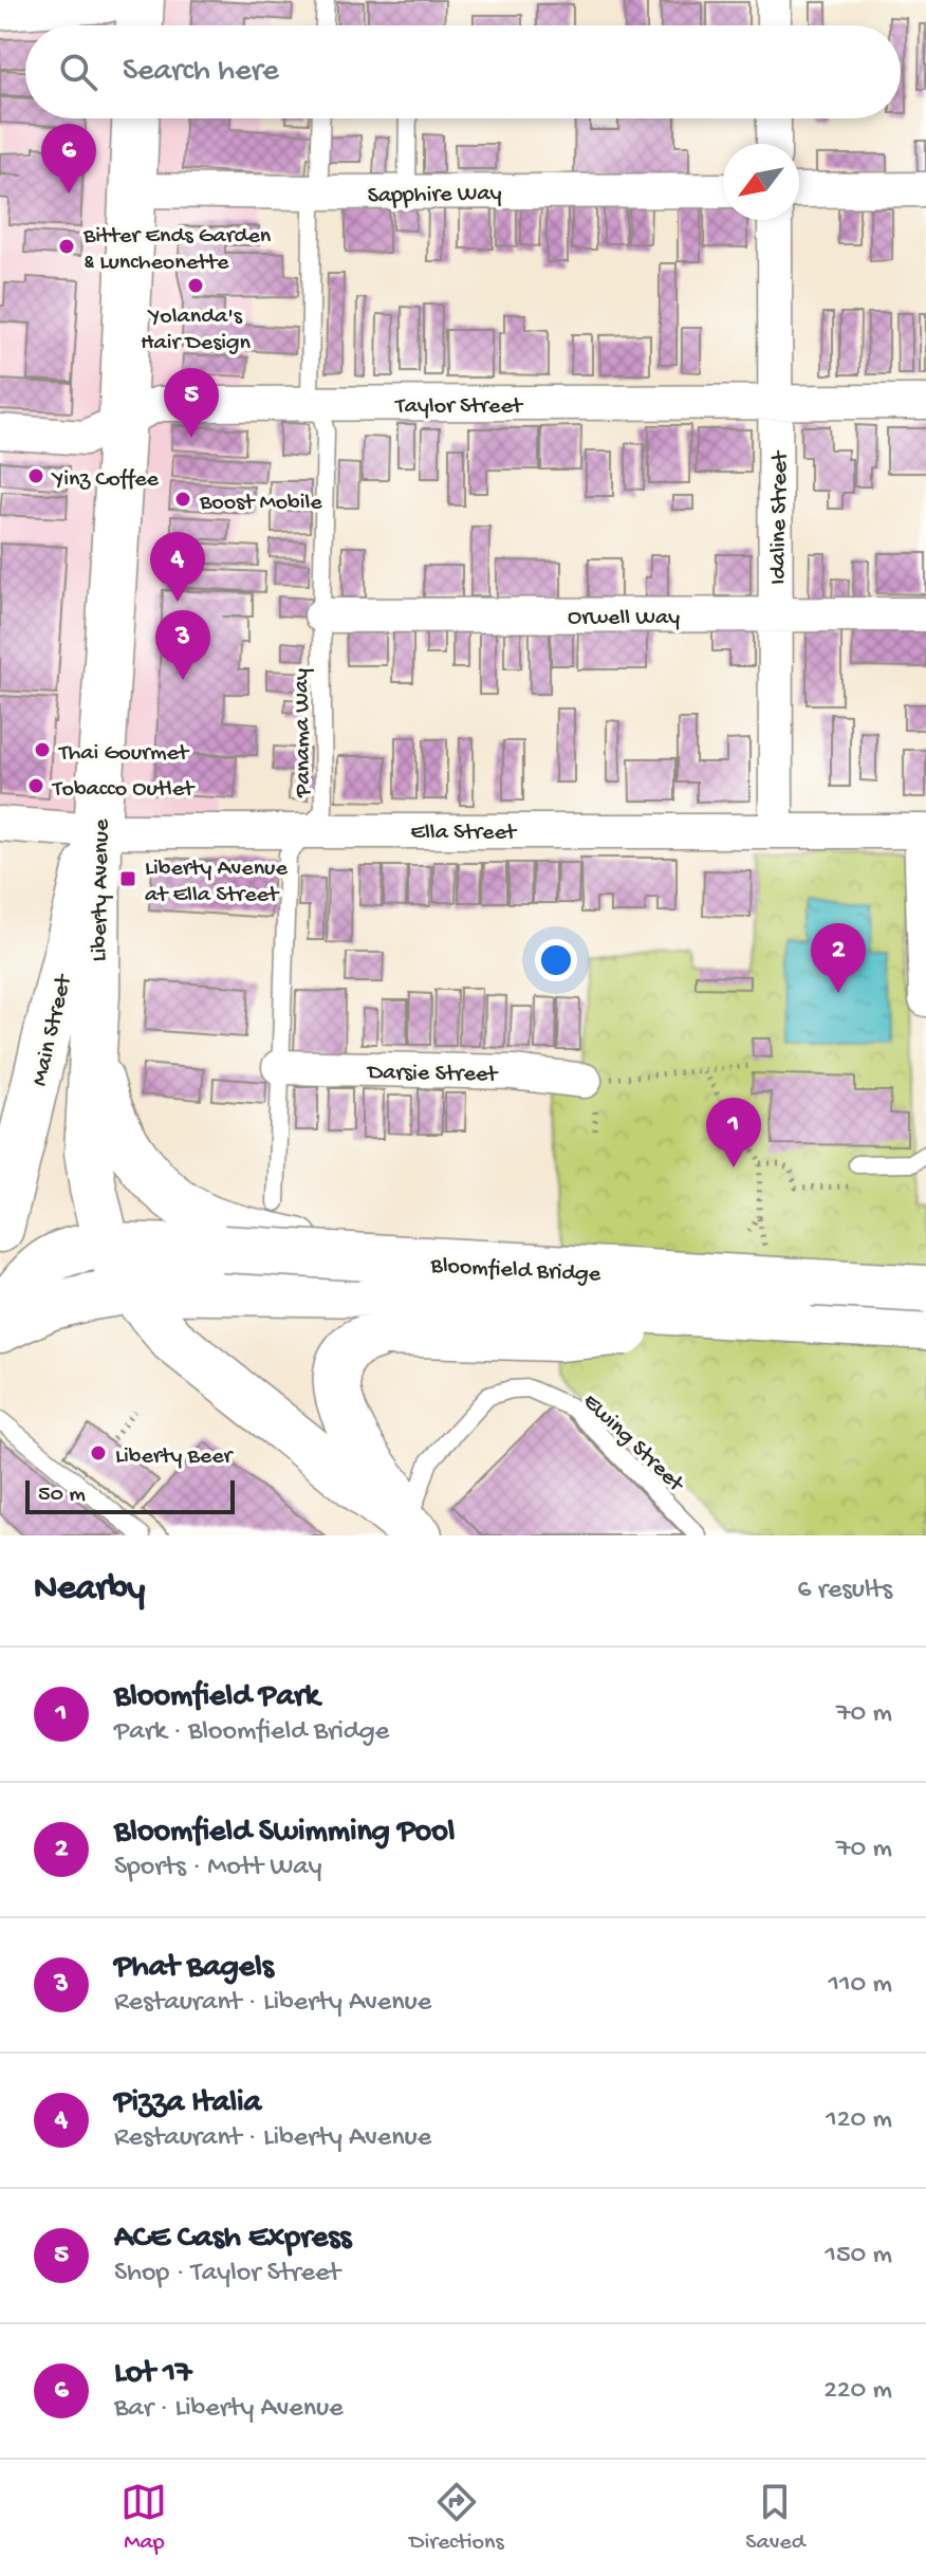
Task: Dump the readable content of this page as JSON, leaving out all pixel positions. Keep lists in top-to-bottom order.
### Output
{
  "streets": {
    "main road": ["Liberty Avenue", "Main Street", "Bloomfield Bridge"],
    "street": [
      "Sapphire Way",
      "Taylor Street",
      "Idaline Street",
      "Orwell Way",
      "Ella Street",
      "Darsie Street"
    ],
    "lane": ["Panama Way", "Ewing Street"]
  },
  "crossings": [
    ["Sapphire Way", "Panama Way"],
    ["Sapphire Way", "Liberty Avenue"],
    ["Taylor Street", "Idaline Street"],
    ["Taylor Street", "Panama Way"],
    ["Taylor Street", "Liberty Avenue"],
    ["Idaline Street", "Orwell Way"],
    ["Idaline Street", "Ella Street"],
    ["Orwell Way", "Panama Way"],
    ["Panama Way", "Ella Street"],
    ["Panama Way", "Darsie Street"],
    ["Ella Street", "Liberty Avenue"],
    ["Ella Street", "Main Street"],
    ["Liberty Avenue", "Main Street"],
    ["Liberty Avenue", "Bloomfield Bridge"],
    ["Liberty Avenue", "Ewing Street"]
  ],
  "places": {
    "other": [
      "Bitter Ends Garden & Luncheonette",
      "Yolanda's Hair Design",
      "Yinz Coffee",
      "Boost Mobile",
      "Thai Gourmet",
      "Tobacco Outlet",
      "Liberty Beer"
    ],
    "transit": ["Liberty Avenue at Ella Street"]
  },
  "scale_bar": "50 m",
  "north": "bottom left",
  "page": {
    "search": "Search here",
    "pins": [
      "6",
      "5",
      "4",
      "3",
      "2",
      "1"
    ],
    "scale": "50 m",
    "heading": ["Nearby", "6 results"],
    "list": [
      {
        "mark": "1",
        "name": "Bloomfield Park",
        "note": "Park · Bloomfield Bridge",
        "value": "70 m"
      },
      {
        "mark": "2",
        "name": "Bloomfield Swimming Pool",
        "note": "Sports · Mott Way",
        "value": "70 m"
      },
      {
        "mark": "3",
        "name": "Phat Bagels",
        "note": "Restaurant · Liberty Avenue",
        "value": "110 m"
      },
      {
        "mark": "4",
        "name": "Pizza Italia",
        "note": "Restaurant · Liberty Avenue",
        "value": "120 m"
      },
      {
        "mark": "5",
        "name": "ACE Cash Express",
        "note": "Shop · Taylor Street",
        "value": "150 m"
      },
      {
        "mark": "6",
        "name": "Lot 17",
        "note": "Bar · Liberty Avenue",
        "value": "220 m"
      }
    ],
    "nav": ["Map", "Directions", "Saved"]
  }
}
